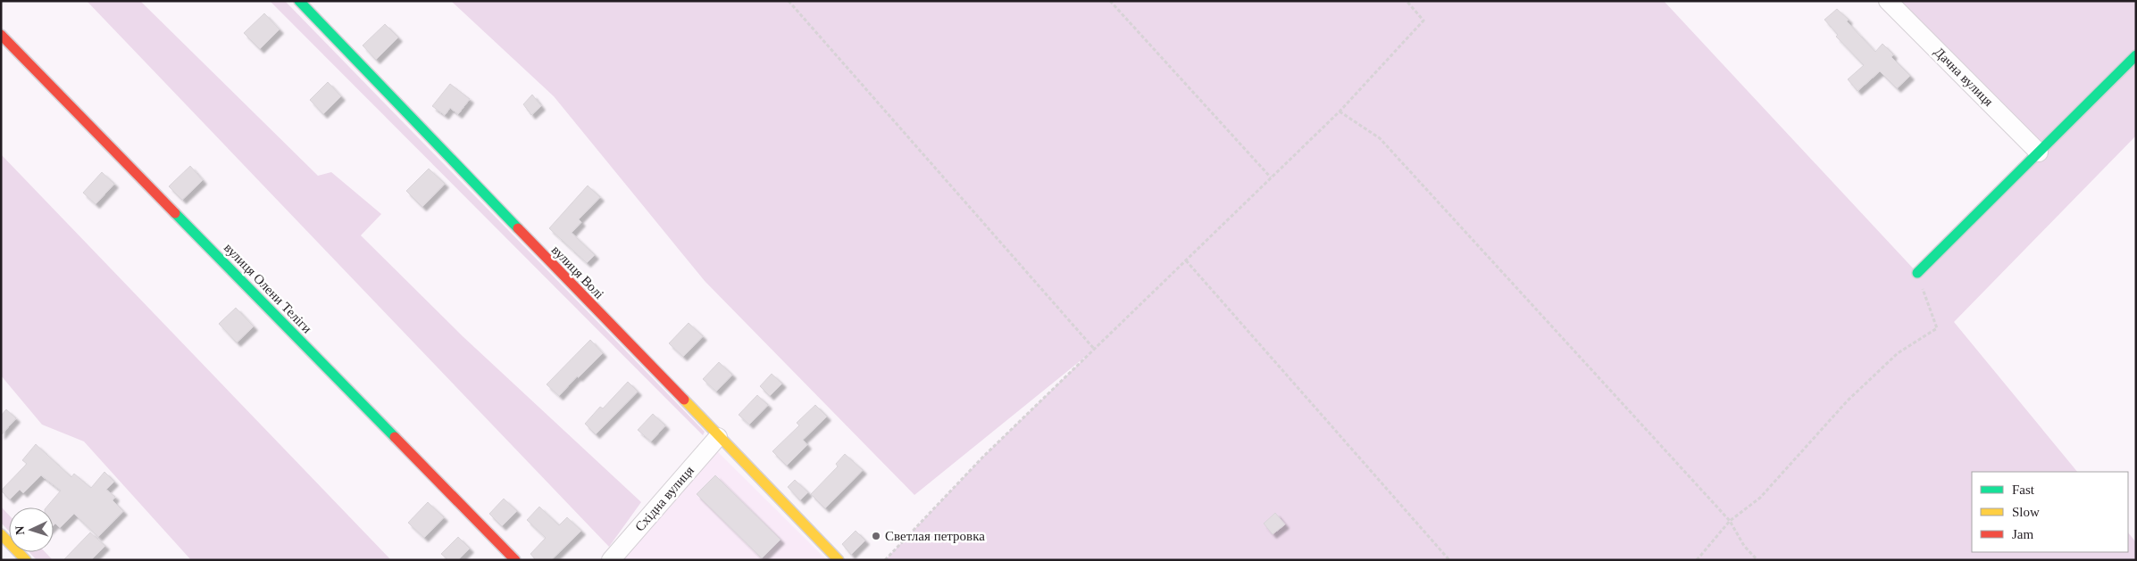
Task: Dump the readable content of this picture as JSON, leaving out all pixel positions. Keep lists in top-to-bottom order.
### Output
{
  "streets": {
    "street": [
      "Дачна вулиця",
      "вулиця Волі",
      "вулиця Олени Теліги",
      "Східна вулиця"
    ]
  },
  "crossings": [
    ["вулиця Волі", "Східна вулиця"]
  ],
  "places": ["Светлая петровка"],
  "legend": ["Fast", "Slow", "Jam"],
  "north": "left"
}
